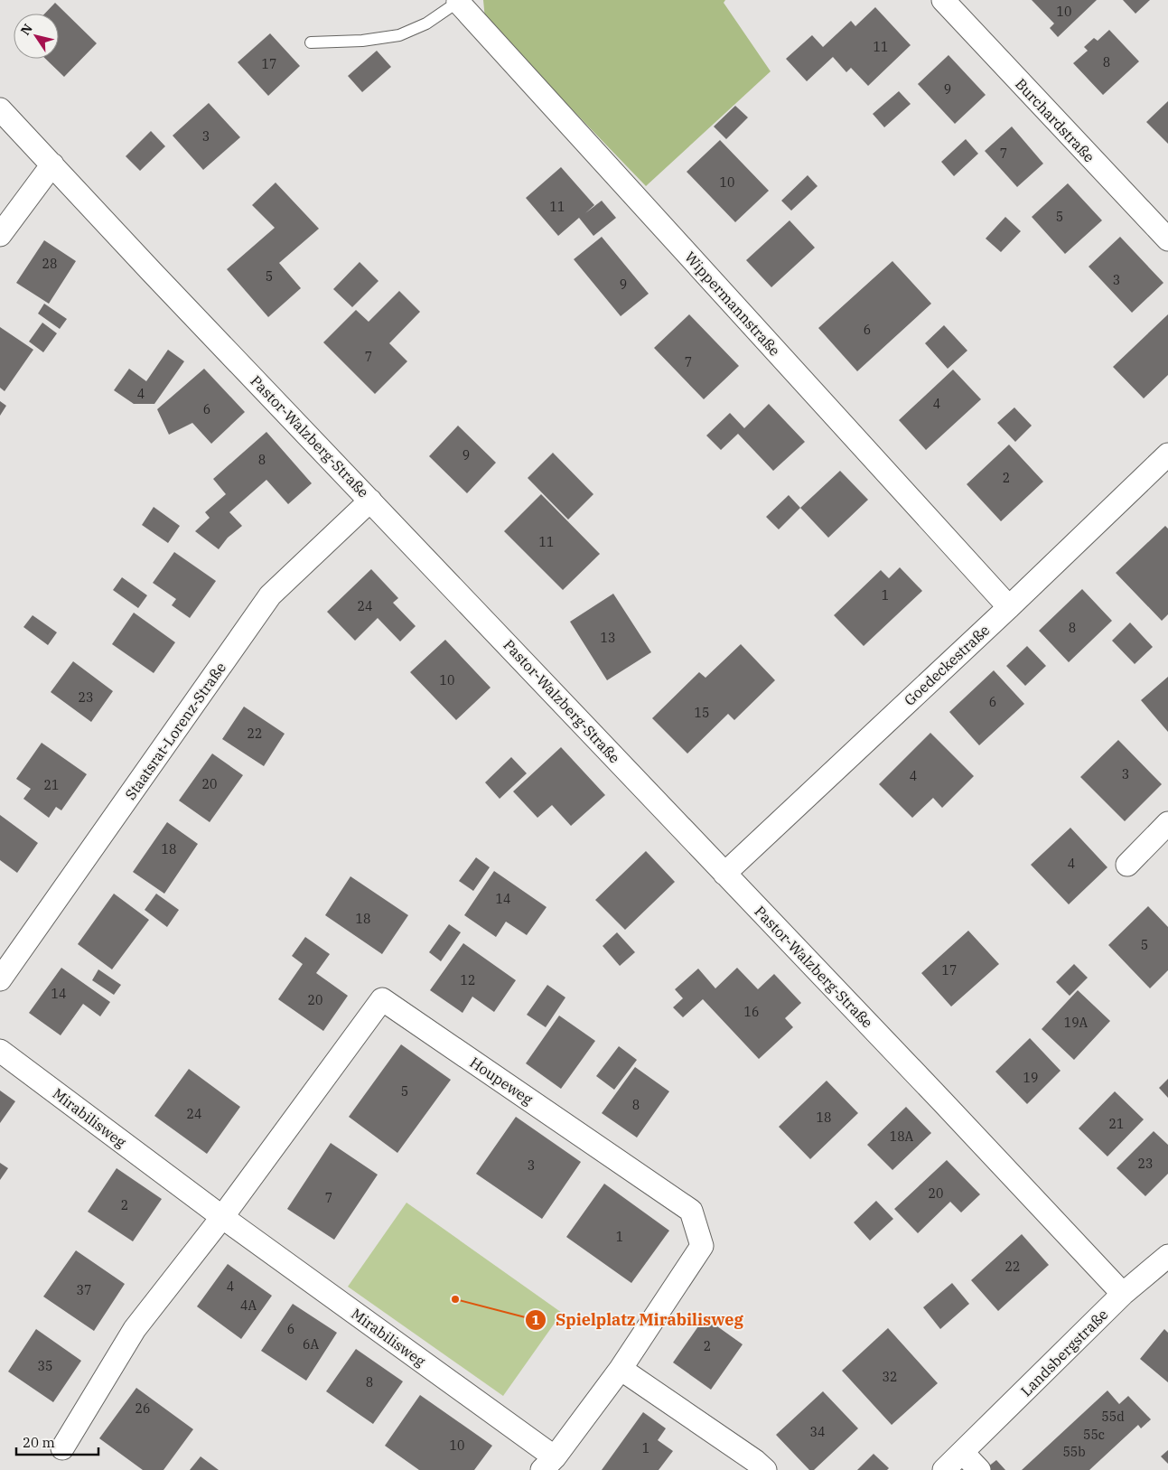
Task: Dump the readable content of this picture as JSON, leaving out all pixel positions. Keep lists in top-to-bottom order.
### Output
{
  "streets": {
    "street": [
      "Burchardstraße",
      "Wippermannstraße",
      "Pastor-Walzberg-Straße",
      "Goedeckestraße",
      "Staatsrat-Lorenz-Straße",
      "Houpeweg",
      "Mirabilisweg",
      "Landsbergstraße"
    ]
  },
  "crossings": [
    ["Wippermannstraße", "Goedeckestraße"],
    ["Pastor-Walzberg-Straße", "Goedeckestraße"],
    ["Pastor-Walzberg-Straße", "Staatsrat-Lorenz-Straße"],
    ["Pastor-Walzberg-Straße", "Landsbergstraße"],
    ["Houpeweg", "Mirabilisweg"]
  ],
  "places": ["Spielplatz Mirabilisweg"],
  "house_numbers": [
    "10",
    "11",
    "8",
    "17",
    "9",
    "3",
    "7",
    "10",
    "11",
    "5",
    "28",
    "5",
    "3",
    "9",
    "6",
    "7",
    "7",
    "4",
    "4",
    "6",
    "9",
    "8",
    "2",
    "11",
    "1",
    "24",
    "8",
    "13",
    "10",
    "23",
    "6",
    "15",
    "22",
    "3",
    "4",
    "20",
    "21",
    "18",
    "4",
    "14",
    "18",
    "5",
    "17",
    "12",
    "14",
    "20",
    "16",
    "19A",
    "19",
    "5",
    "8",
    "24",
    "18",
    "21",
    "18A",
    "23",
    "3",
    "20",
    "7",
    "2",
    "1",
    "22",
    "4",
    "37",
    "4A",
    "6",
    "6A",
    "2",
    "35",
    "32",
    "8",
    "26",
    "55d",
    "34",
    "55c",
    "10",
    "1",
    "55b"
  ],
  "scale_bar": "20 m",
  "north": "top left"
}
